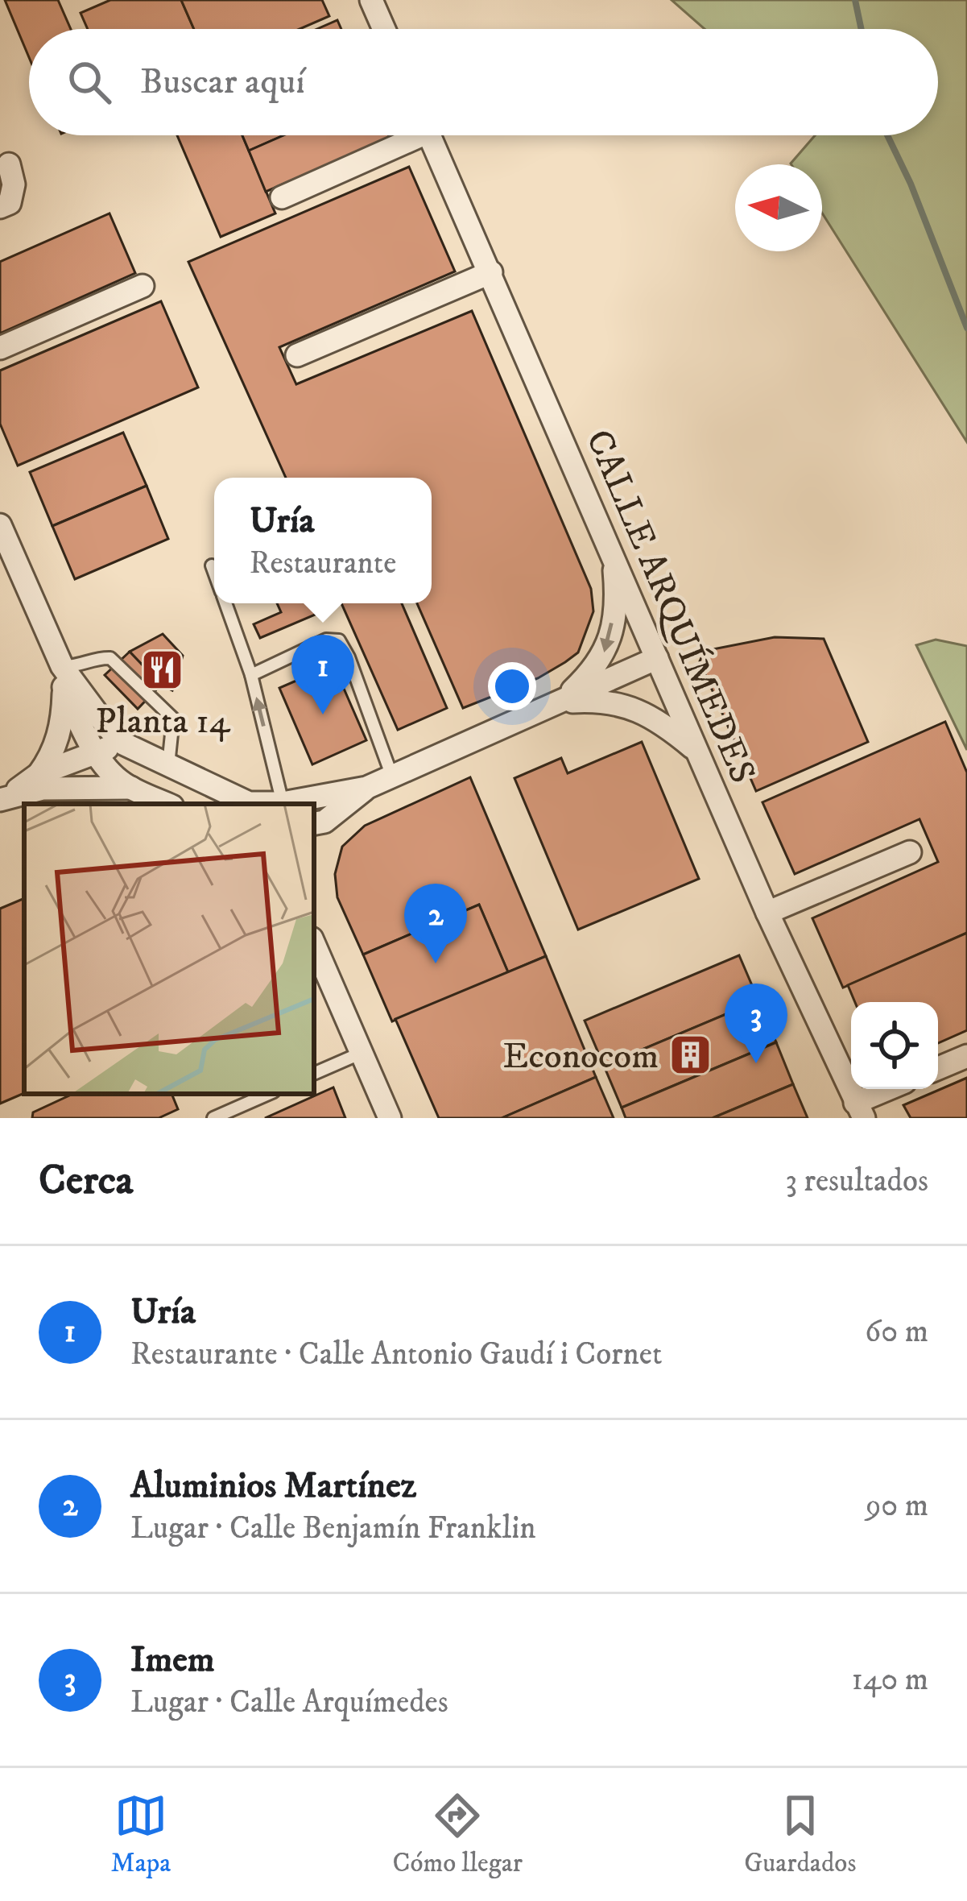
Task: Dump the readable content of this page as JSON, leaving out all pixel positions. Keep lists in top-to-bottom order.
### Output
{
  "streets": {
    "street": ["CALLE ARQUÍMEDES"]
  },
  "places": {
    "restaurant": ["Planta 14"],
    "building": ["Econocom"]
  },
  "north": "left",
  "page": {
    "search": "Buscar aquí",
    "popup": ["Uría", "Restaurante"],
    "pins": ["1", "2", "3"],
    "heading": ["Cerca", "3 resultados"],
    "list": [
      {
        "mark": "1",
        "name": "Uría",
        "note": "Restaurante · Calle Antonio Gaudí i Cornet",
        "value": "60 m"
      },
      {
        "mark": "2",
        "name": "Aluminios Martínez",
        "note": "Lugar · Calle Benjamín Franklin",
        "value": "90 m"
      },
      {
        "mark": "3",
        "name": "Imem",
        "note": "Lugar · Calle Arquímedes",
        "value": "140 m"
      }
    ],
    "nav": ["Mapa", "Cómo llegar", "Guardados"]
  }
}
